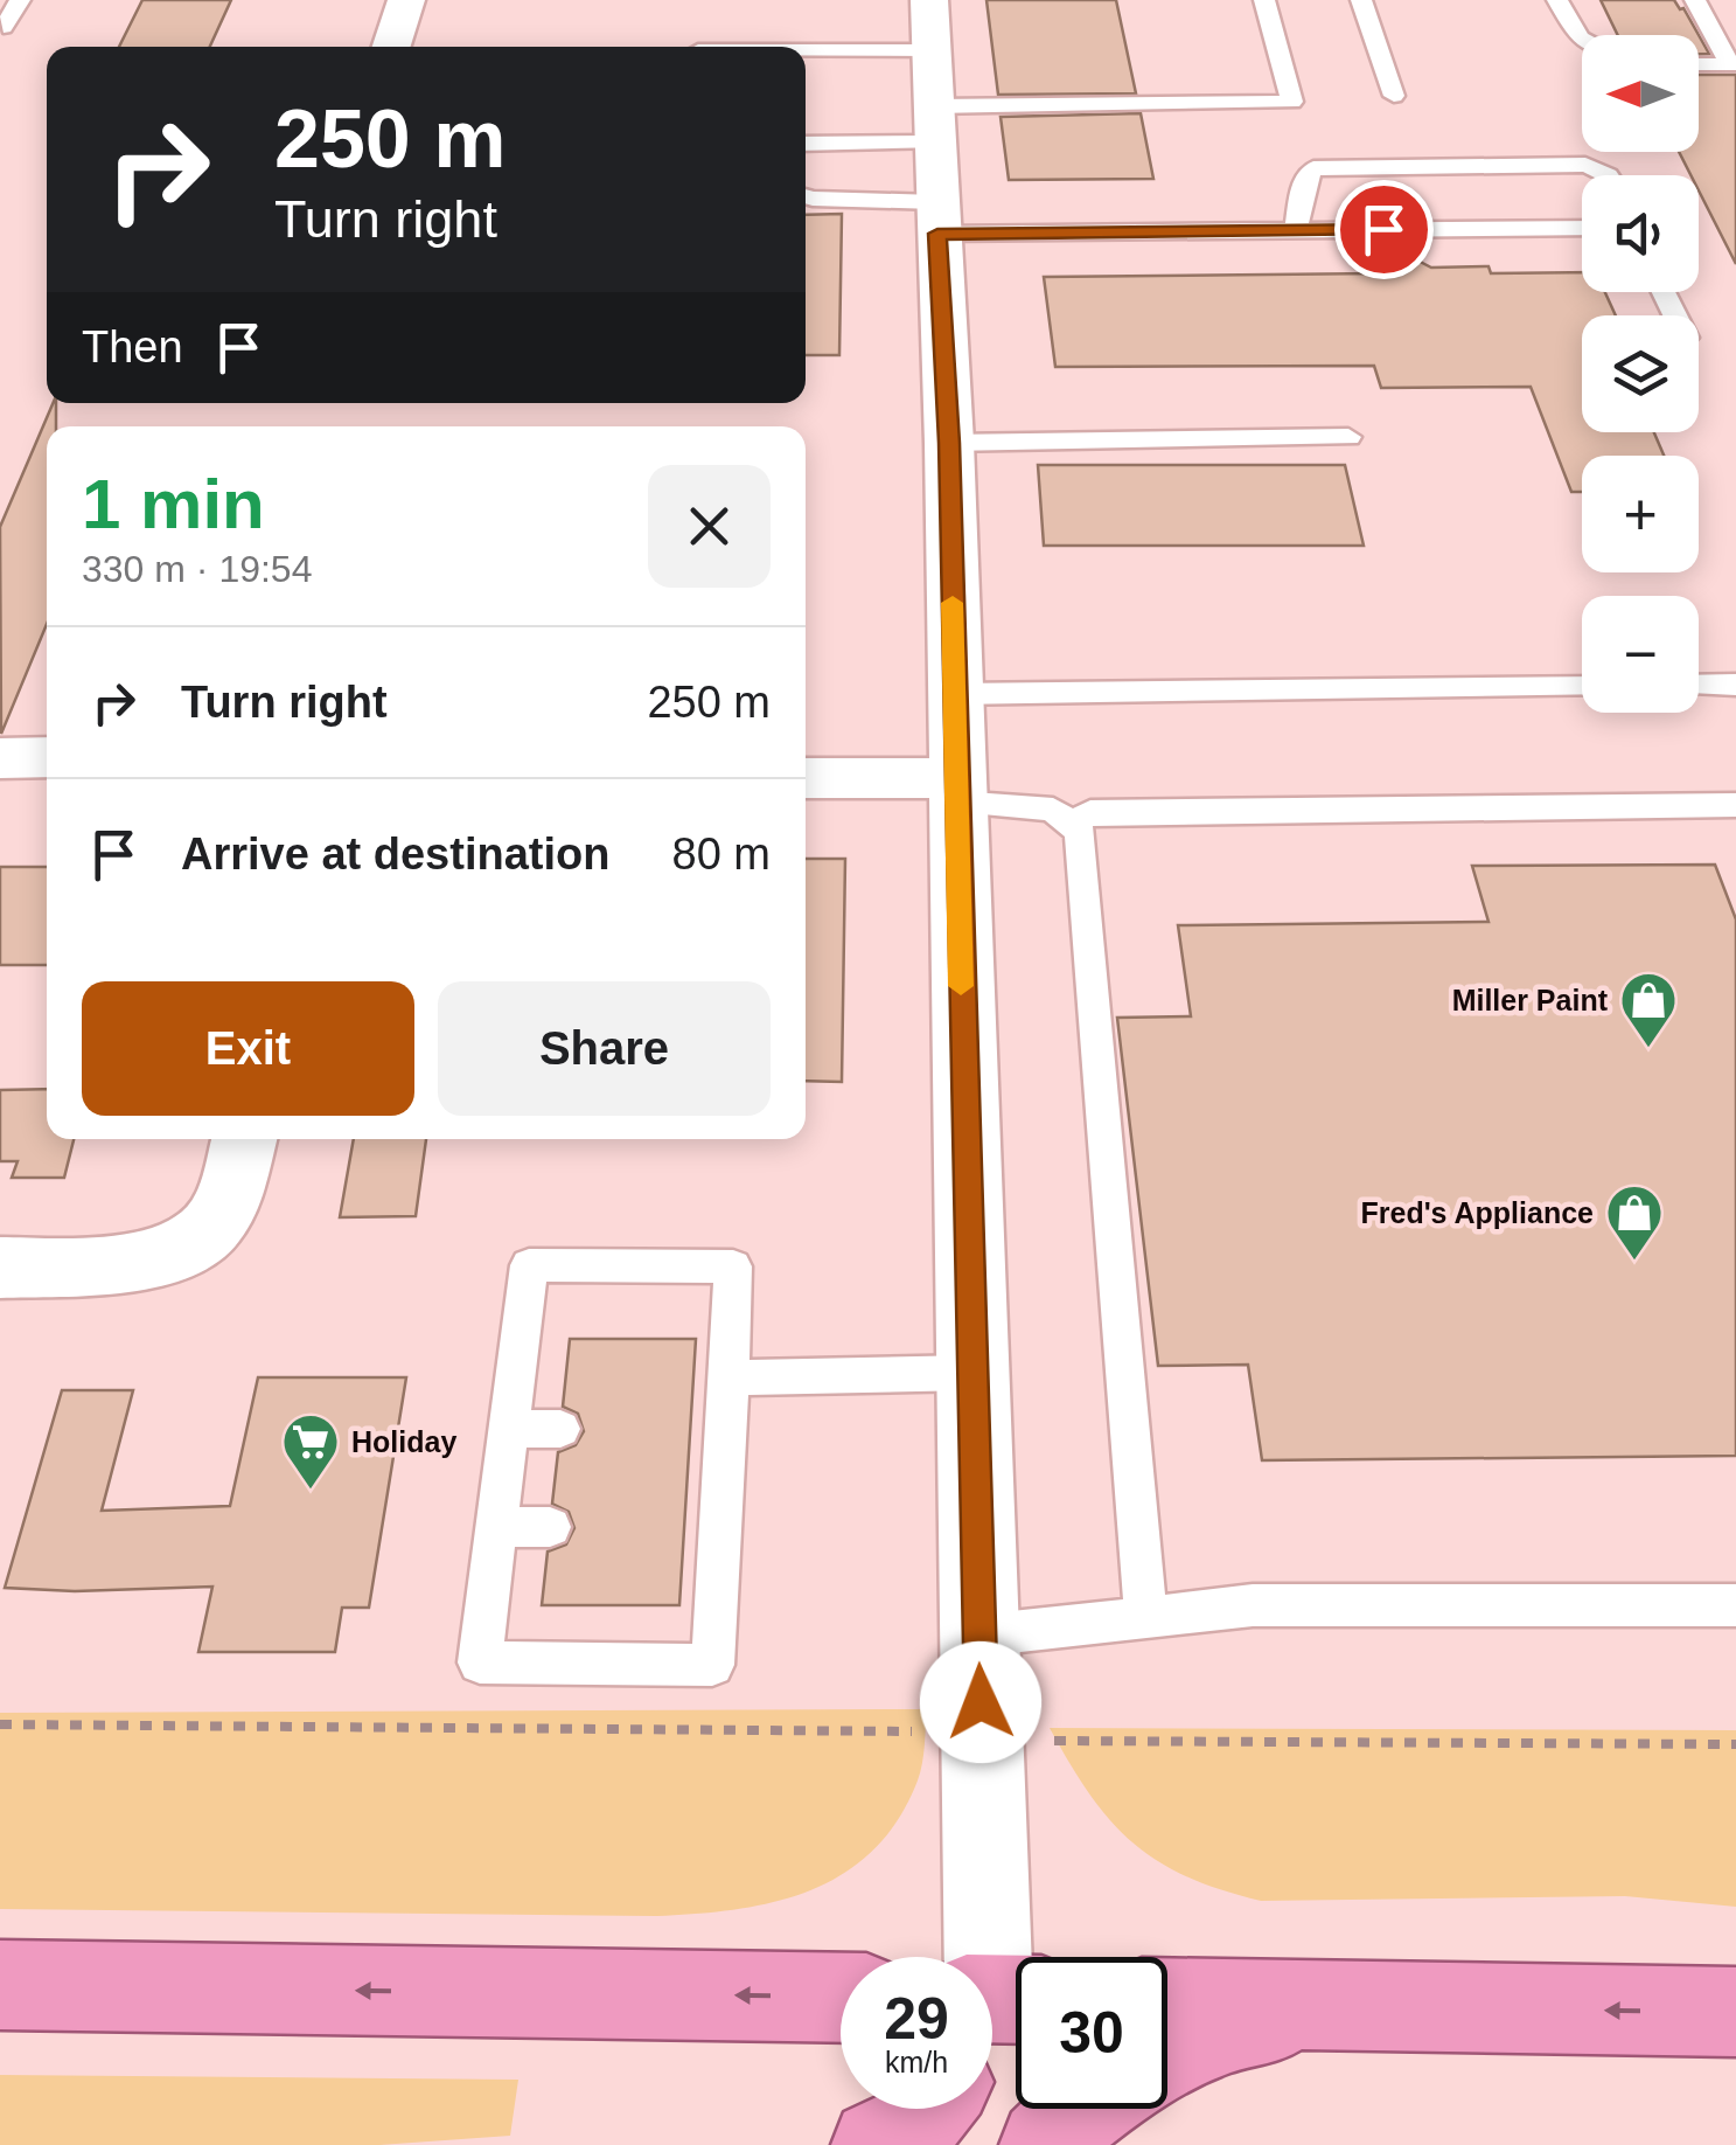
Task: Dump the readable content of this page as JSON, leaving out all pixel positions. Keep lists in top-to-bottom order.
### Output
{
  "places": {
    "shop": ["Miller Paint", "Fred's Appliance"],
    "supermarket": ["Holiday"]
  },
  "north": "left",
  "page": {
    "map_buttons": ["+", "−"],
    "turn": ["250 m", "Turn right"],
    "then": "Then",
    "heading": ["1 min", "330 m · 19:54"],
    "list": [
      {
        "name": "Turn right",
        "value": "250 m"
      },
      {
        "name": "Arrive at destination",
        "value": "80 m"
      }
    ],
    "buttons": ["Exit", "Share"],
    "speed": "29 km/h",
    "limit": "30"
  }
}
